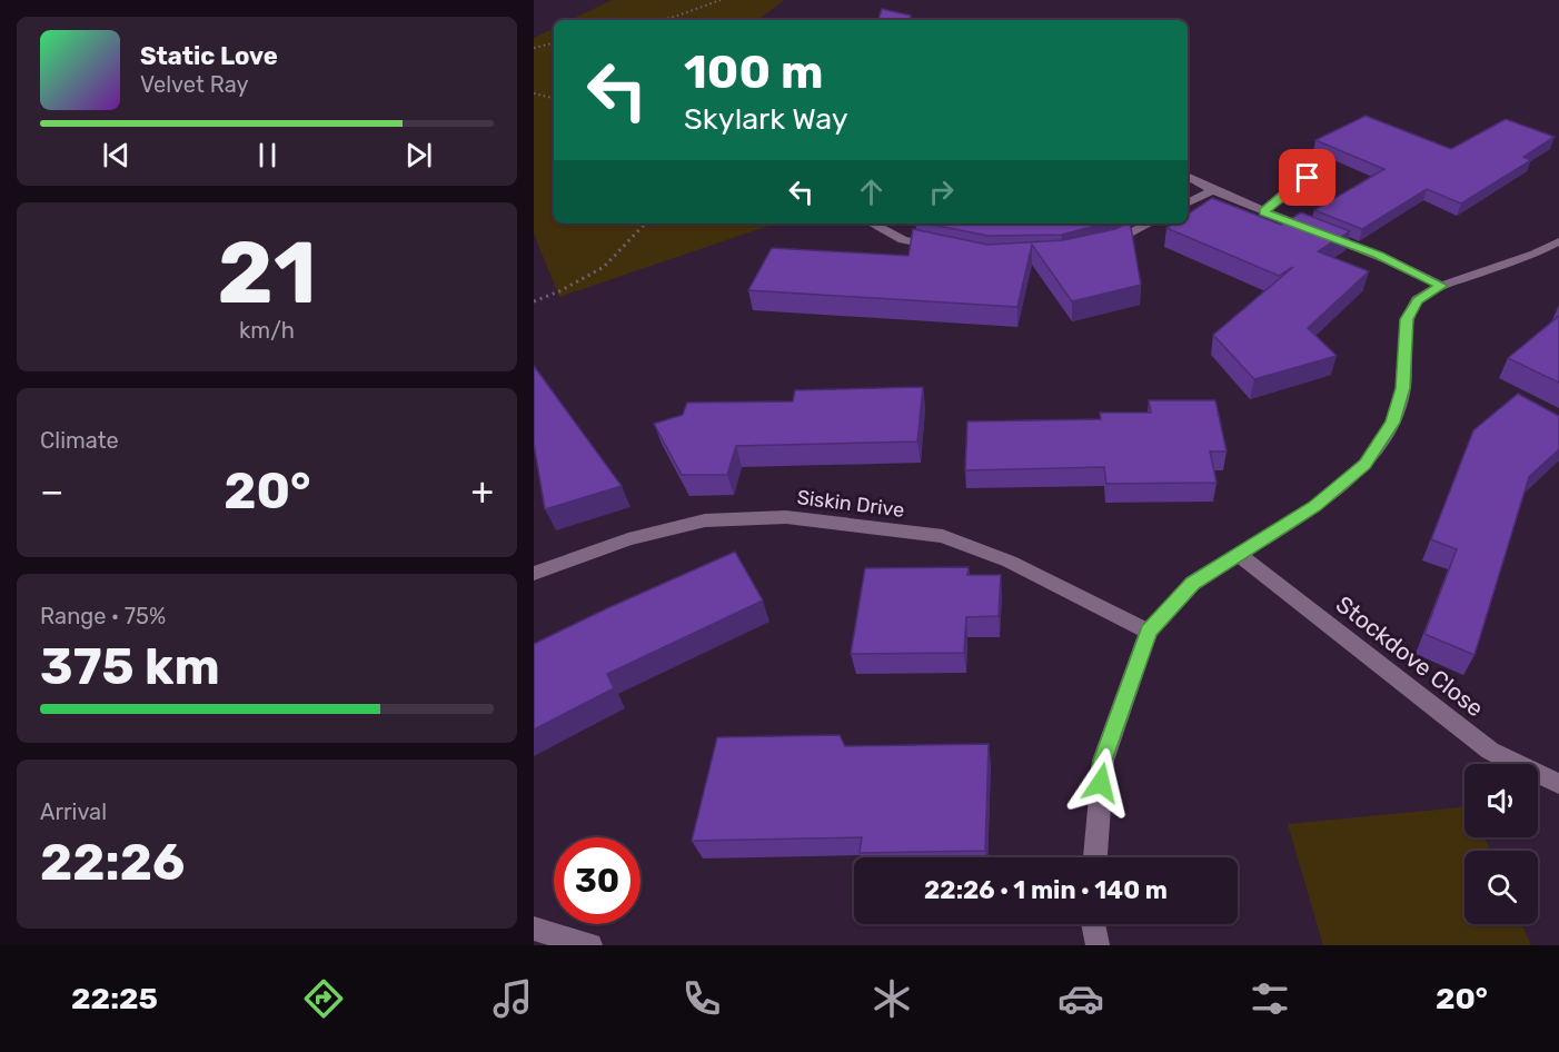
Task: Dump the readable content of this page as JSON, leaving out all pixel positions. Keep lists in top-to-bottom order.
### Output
{
  "streets": {
    "street": ["Siskin Drive", "Stockdove Close"]
  },
  "page": {
    "turn": ["100 m", "Skylark Way"],
    "song": ["Static Love", "Velvet Ray"],
    "tile": [
      ["21", "km/h"],
      "Climate",
      ["Range · 75%", "375 km"],
      ["Arrival", "22:26"]
    ],
    "heat": ["−", "20°", "+"],
    "limit": "30",
    "trip": "22:26 · 1 min · 140 m",
    "tabs": ["22:25", "20°"]
  }
}
